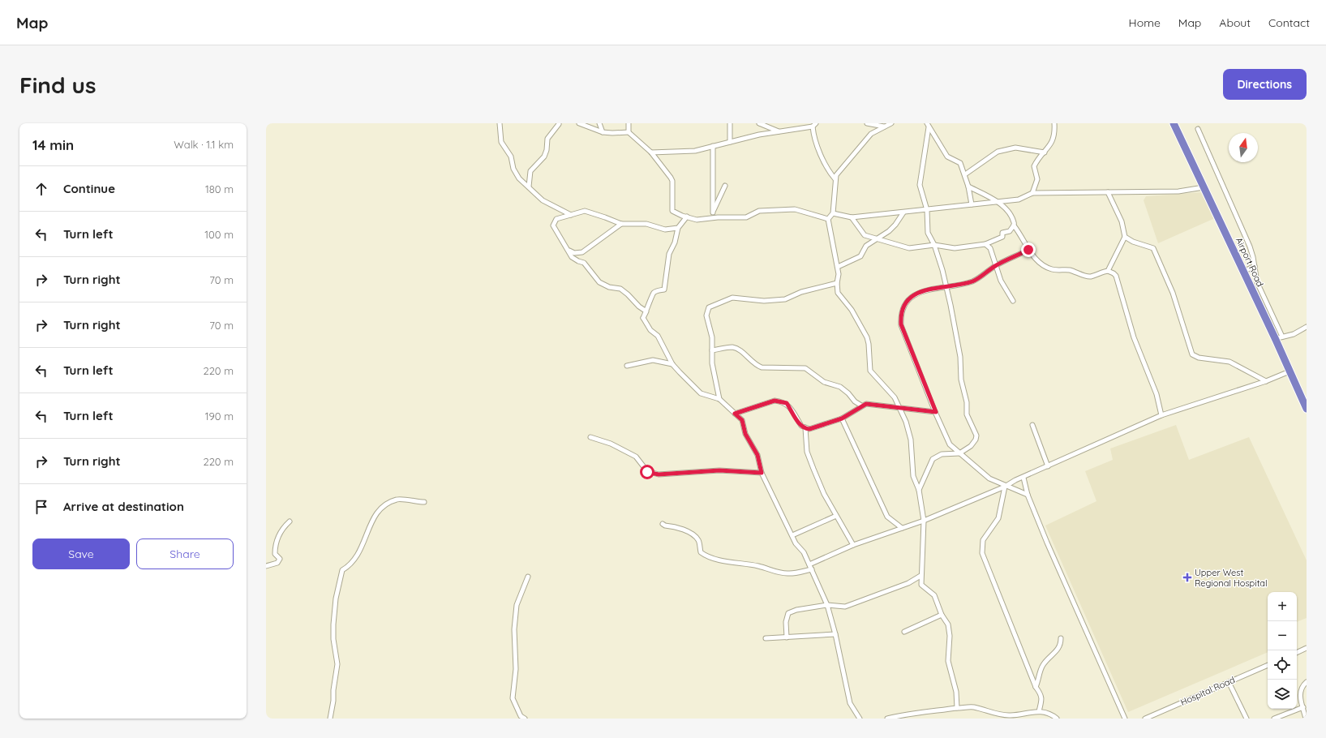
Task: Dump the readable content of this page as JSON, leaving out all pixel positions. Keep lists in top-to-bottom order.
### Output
{
  "streets": {
    "highway": ["Airport Road"],
    "street": ["Hospital Road"]
  },
  "places": {
    "health": ["Upper West Regional Hospital"]
  },
  "north": "top",
  "page": {
    "header": "Map",
    "nav": [
      "Home",
      "Map",
      "About",
      "Contact"
    ],
    "buttons": [
      "Directions",
      ["Save", "Share"]
    ],
    "title": "Find us",
    "heading": ["14 min", "Walk · 1.1 km"],
    "list": [
      ["Continue", "180 m"],
      ["Turn left", "100 m"],
      ["Turn right", "70 m"],
      ["Turn right", "70 m"],
      ["Turn left", "220 m"],
      ["Turn left", "190 m"],
      ["Turn right", "220 m"],
      "Arrive at destination"
    ],
    "map_buttons": ["+", "−"]
  }
}
